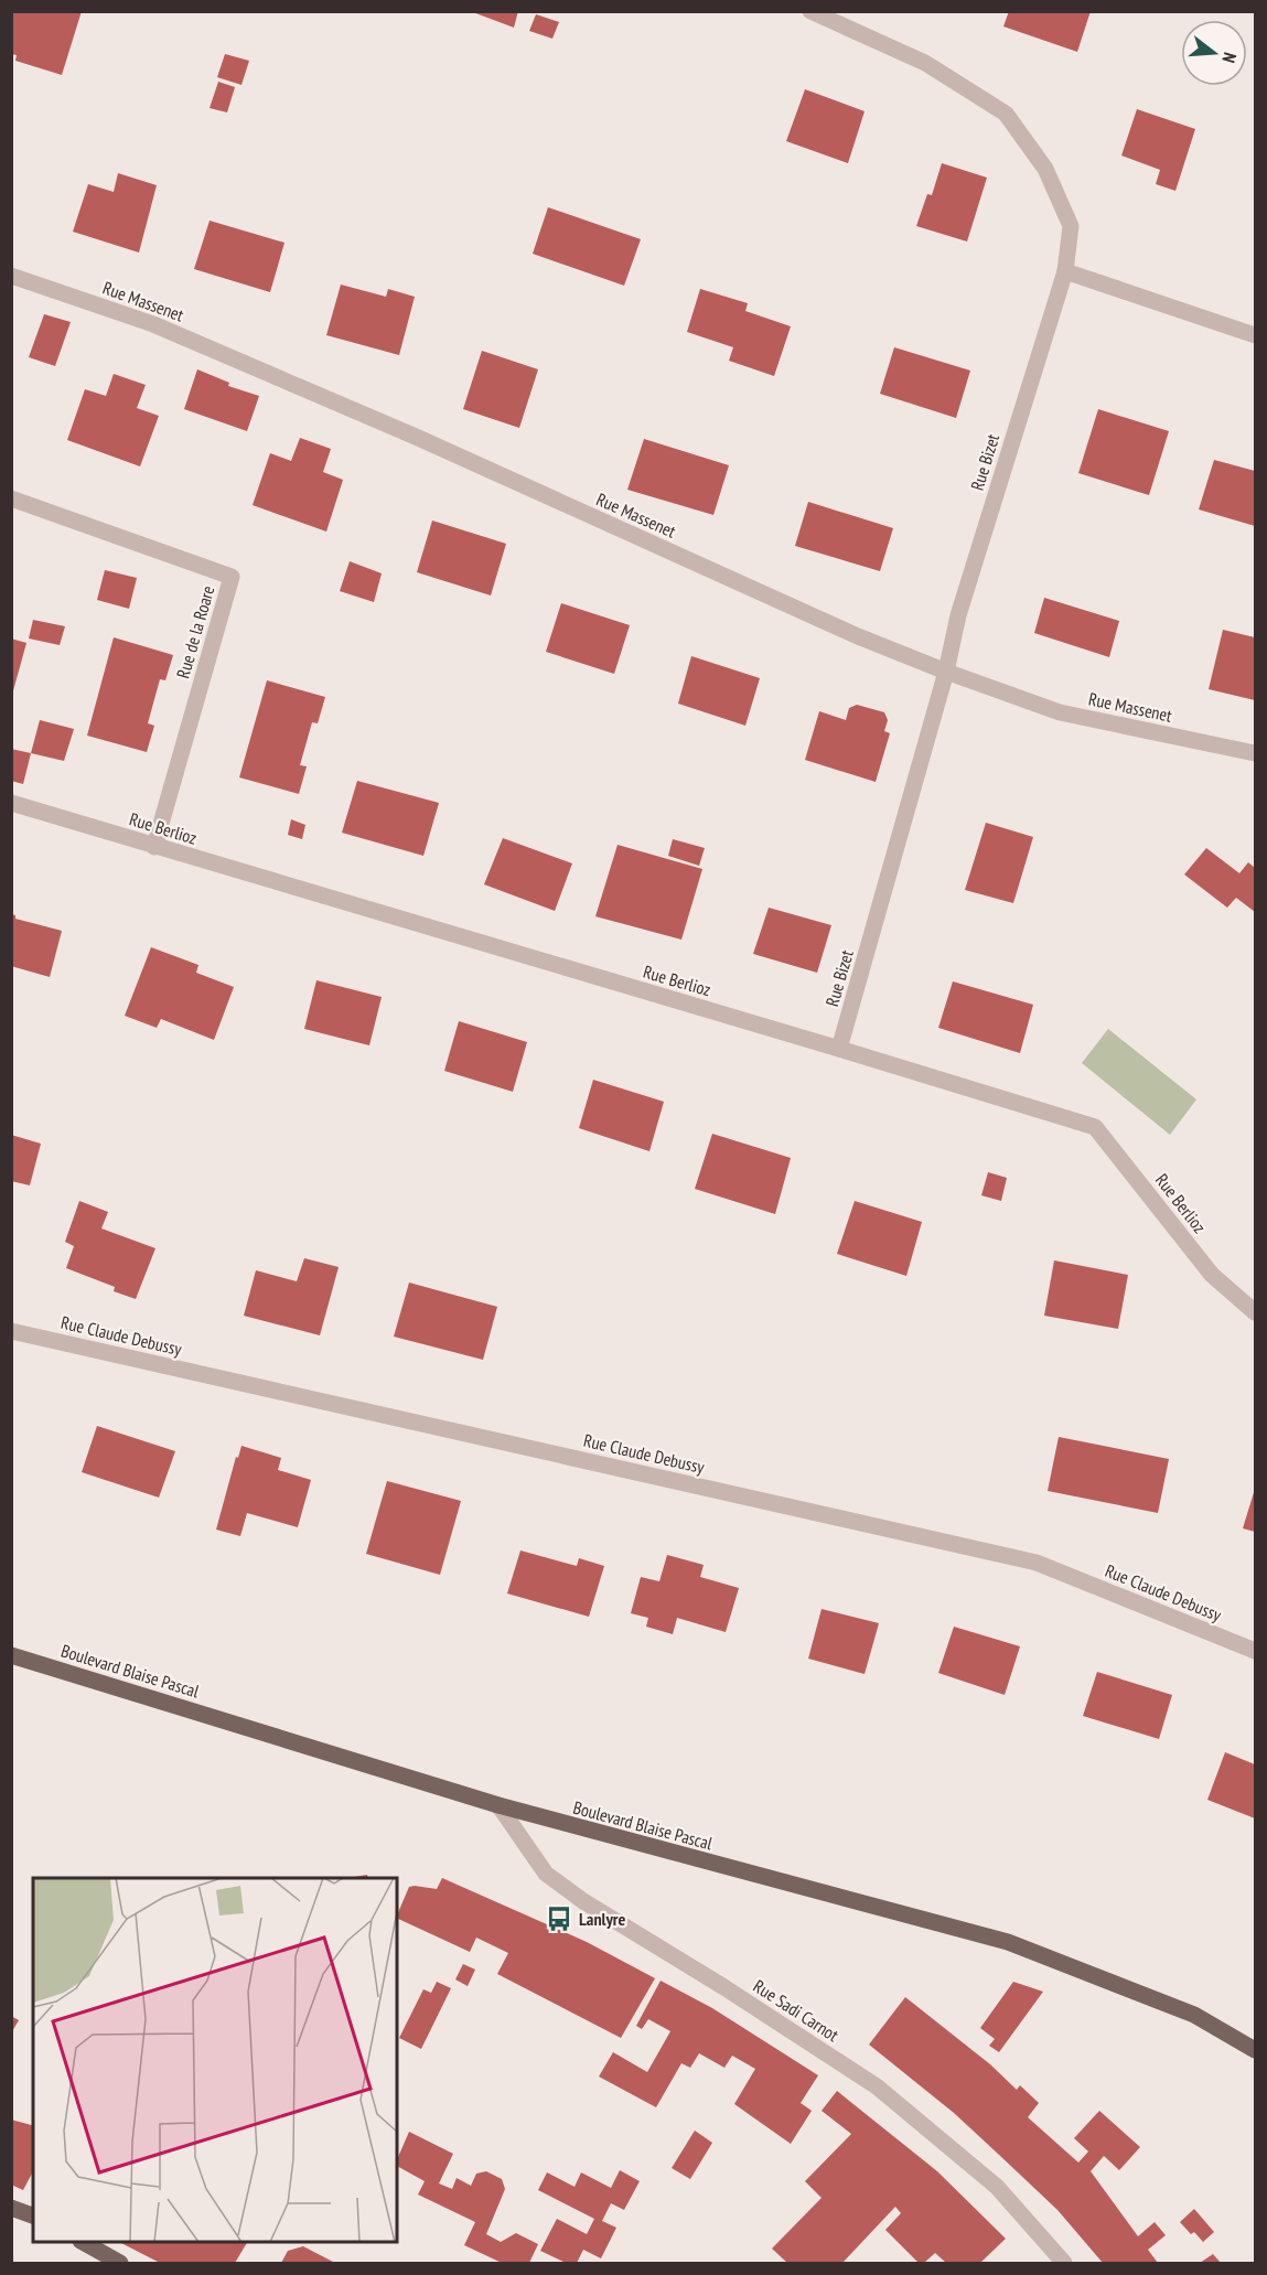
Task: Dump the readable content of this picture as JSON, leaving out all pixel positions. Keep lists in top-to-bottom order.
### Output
{
  "streets": {
    "main road": ["Boulevard Blaise Pascal"],
    "street": [
      "Rue Massenet",
      "Rue Bizet",
      "Rue de la Roare",
      "Rue Berlioz",
      "Rue Claude Debussy",
      "Rue Sadi Carnot"
    ]
  },
  "crossings": [
    ["Rue Massenet", "Rue Bizet"],
    ["Rue Bizet", "Rue Berlioz"],
    ["Rue de la Roare", "Rue Berlioz"],
    ["Boulevard Blaise Pascal", "Rue Sadi Carnot"]
  ],
  "places": {
    "bus stop": ["Lanlyre"]
  },
  "north": "right"
}
